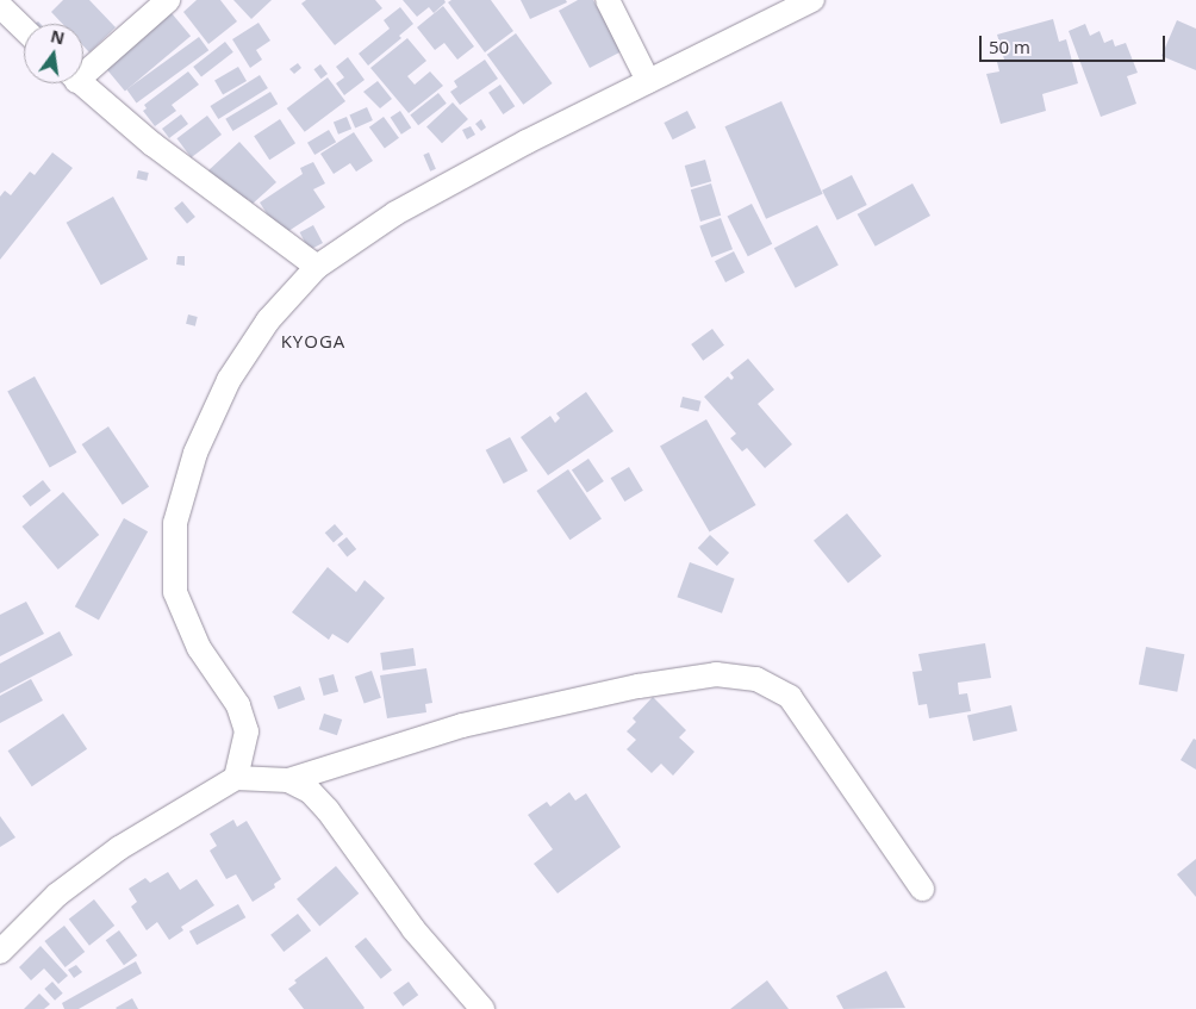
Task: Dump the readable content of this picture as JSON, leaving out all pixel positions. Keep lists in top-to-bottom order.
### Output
{
  "districts": ["KYOGA"],
  "scale_bar": "50 m",
  "north": "top"
}
